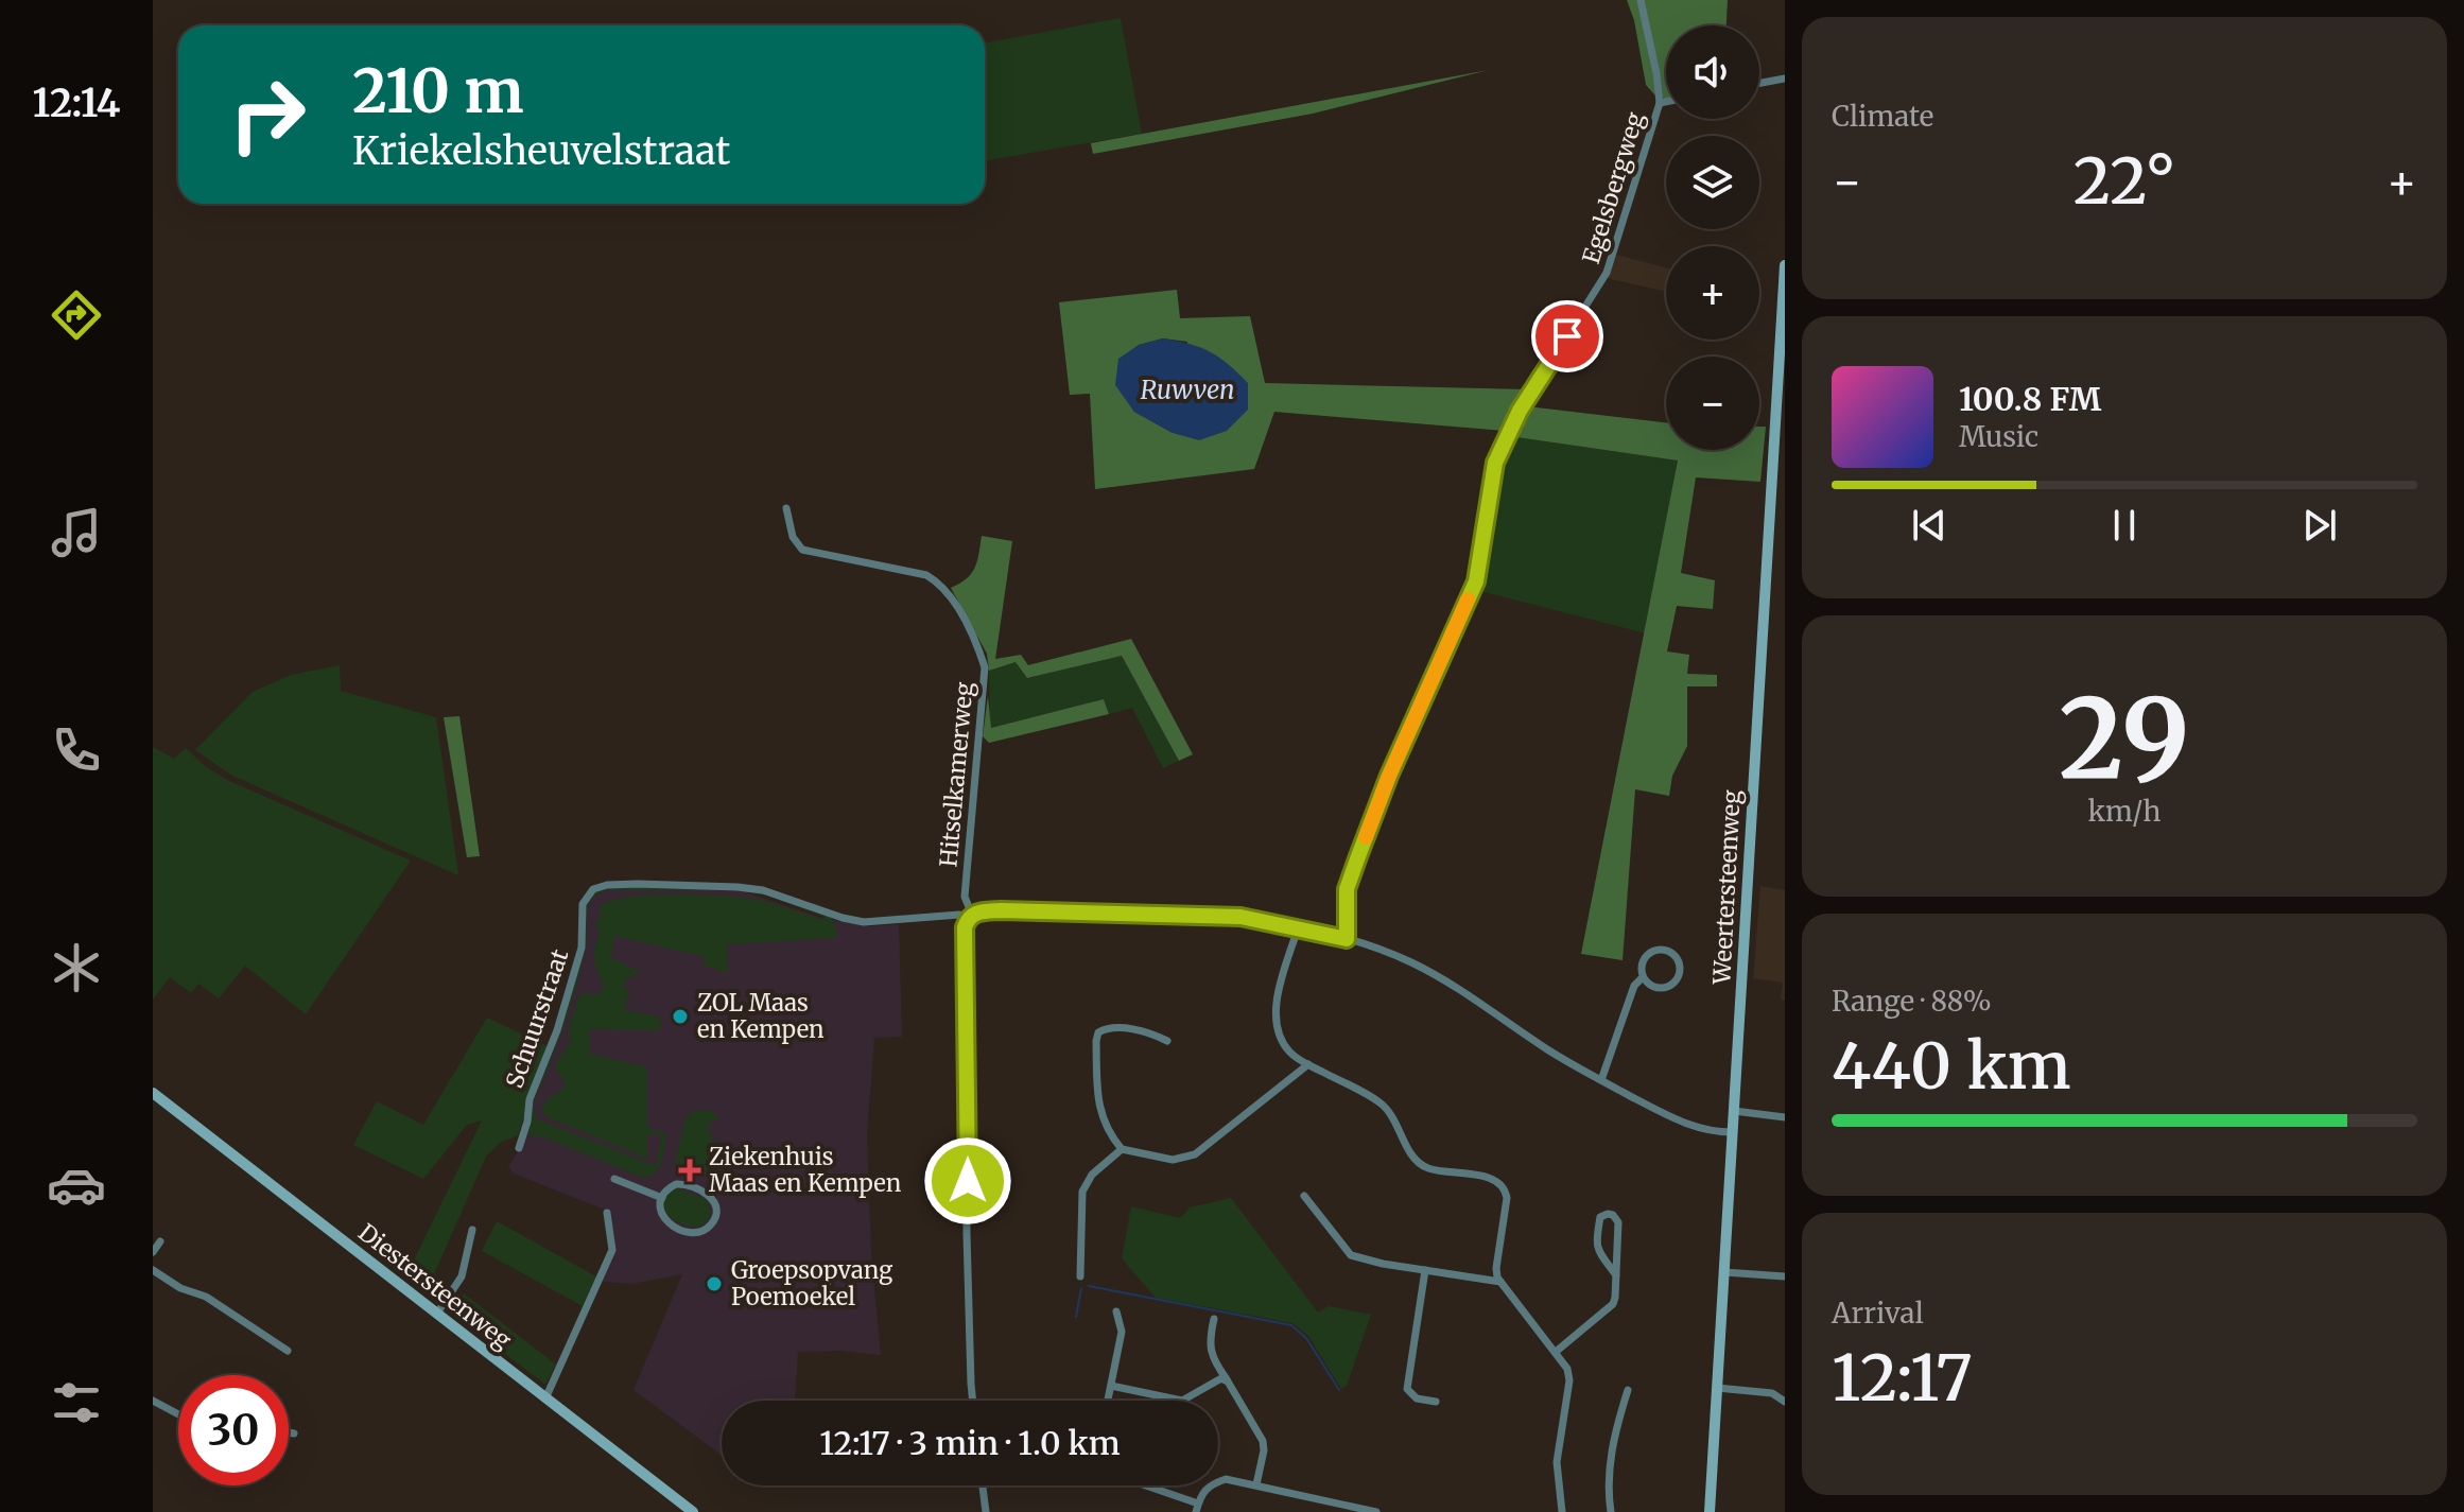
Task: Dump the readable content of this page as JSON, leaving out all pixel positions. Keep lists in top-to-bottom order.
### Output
{
  "streets": {
    "main road": ["Weertersteenweg", "Diestersteenweg"],
    "street": ["Egelsbergweg", "Hitselkamerweg", "Schuurstraat"]
  },
  "crossings": [
    ["Hitselkamerweg", "Schuurstraat"]
  ],
  "water": ["Ruwven"],
  "places": {
    "other": ["ZOL Maas en Kempen", "Groepsopvang Poemoekel"],
    "health": ["Ziekenhuis Maas en Kempen"]
  },
  "page": {
    "tabs": "12:14",
    "tile": [
      "Climate",
      ["29", "km/h"],
      ["Range · 88%", "440 km"],
      ["Arrival", "12:17"]
    ],
    "map_buttons": ["+", "−"],
    "turn": ["210 m", "Kriekelsheuvelstraat"],
    "heat": ["−", "22°", "+"],
    "song": ["100.8 FM", "Music"],
    "limit": "30",
    "trip": "12:17 · 3 min · 1.0 km"
  }
}
